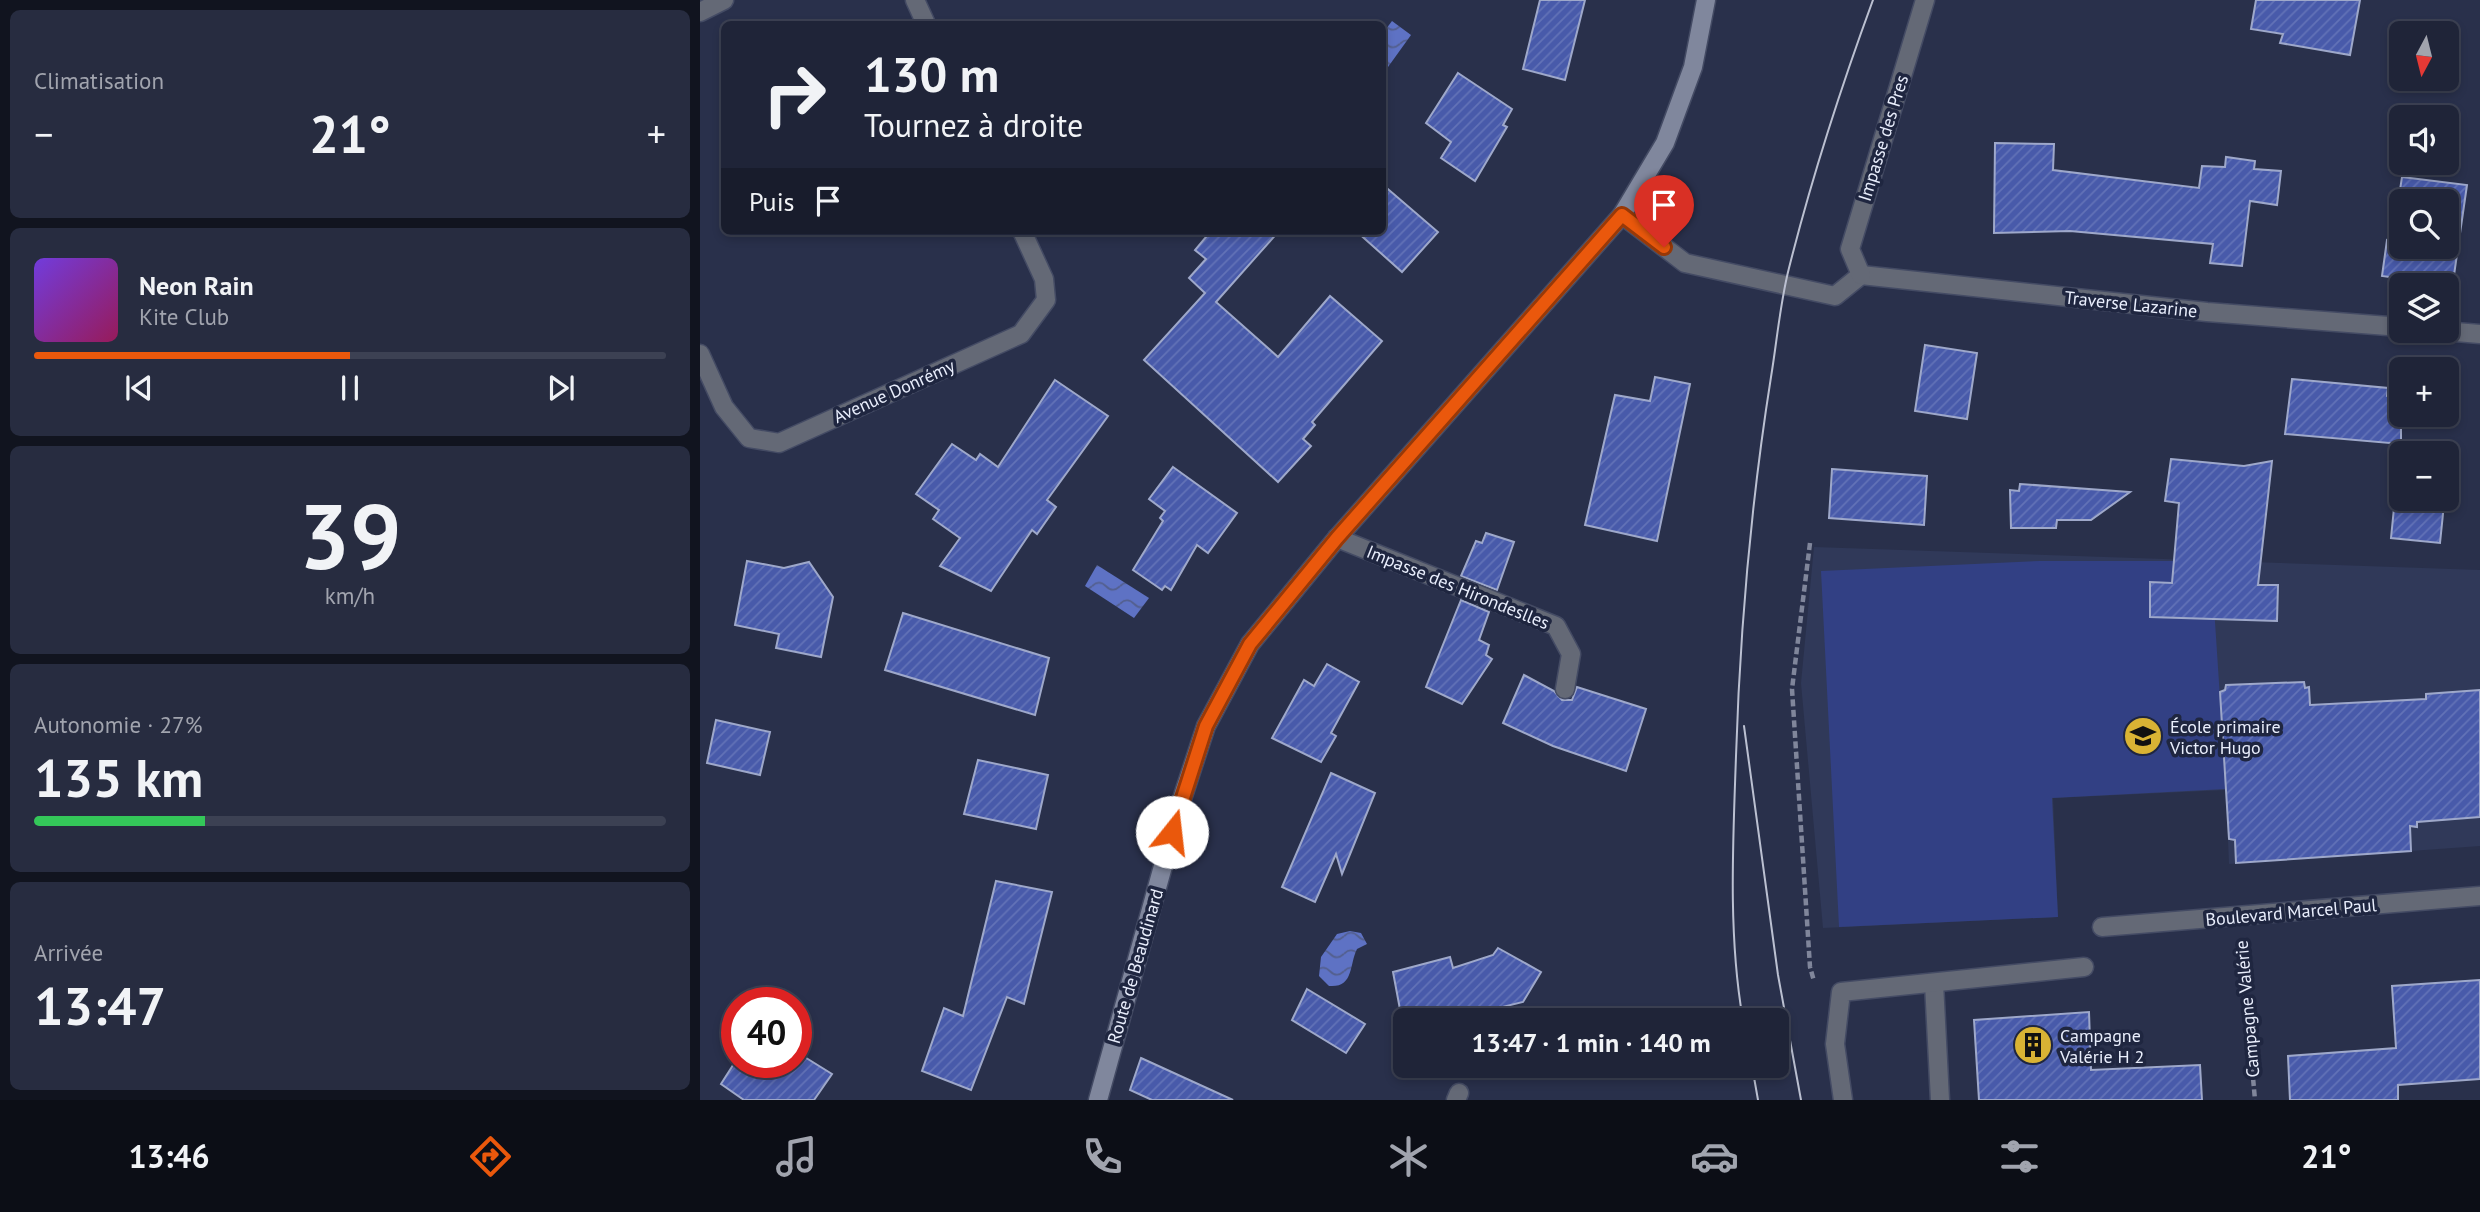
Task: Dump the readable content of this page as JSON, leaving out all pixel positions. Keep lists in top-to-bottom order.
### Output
{
  "streets": {
    "street": [
      "Impasse des Pres",
      "Traverse Lazarine",
      "Avenue Donrémy",
      "Impasse des Hirondeslles",
      "Boulevard Marcel Paul",
      "Route de Beaudinard"
    ],
    "path": ["Campagne Valérie"]
  },
  "crossings": [
    ["Impasse des Pres", "Traverse Lazarine"],
    ["Impasse des Hirondeslles", "Route de Beaudinard"],
    ["Boulevard Marcel Paul", "Campagne Valérie"]
  ],
  "places": {
    "school or university": ["École primaire Victor Hugo"],
    "building": ["Campagne Valérie H 2"]
  },
  "north": "bottom",
  "page": {
    "tile": [
      "Climatisation",
      ["39", "km/h"],
      ["Autonomie · 27%", "135 km"],
      ["Arrivée", "13:47"]
    ],
    "map_buttons": ["+", "−"],
    "turn": ["130 m", "Tournez à droite"],
    "heat": ["−", "21°", "+"],
    "then": "Puis",
    "song": ["Neon Rain", "Kite Club"],
    "limit": "40",
    "trip": "13:47 · 1 min · 140 m",
    "tabs": ["13:46", "21°"]
  }
}
